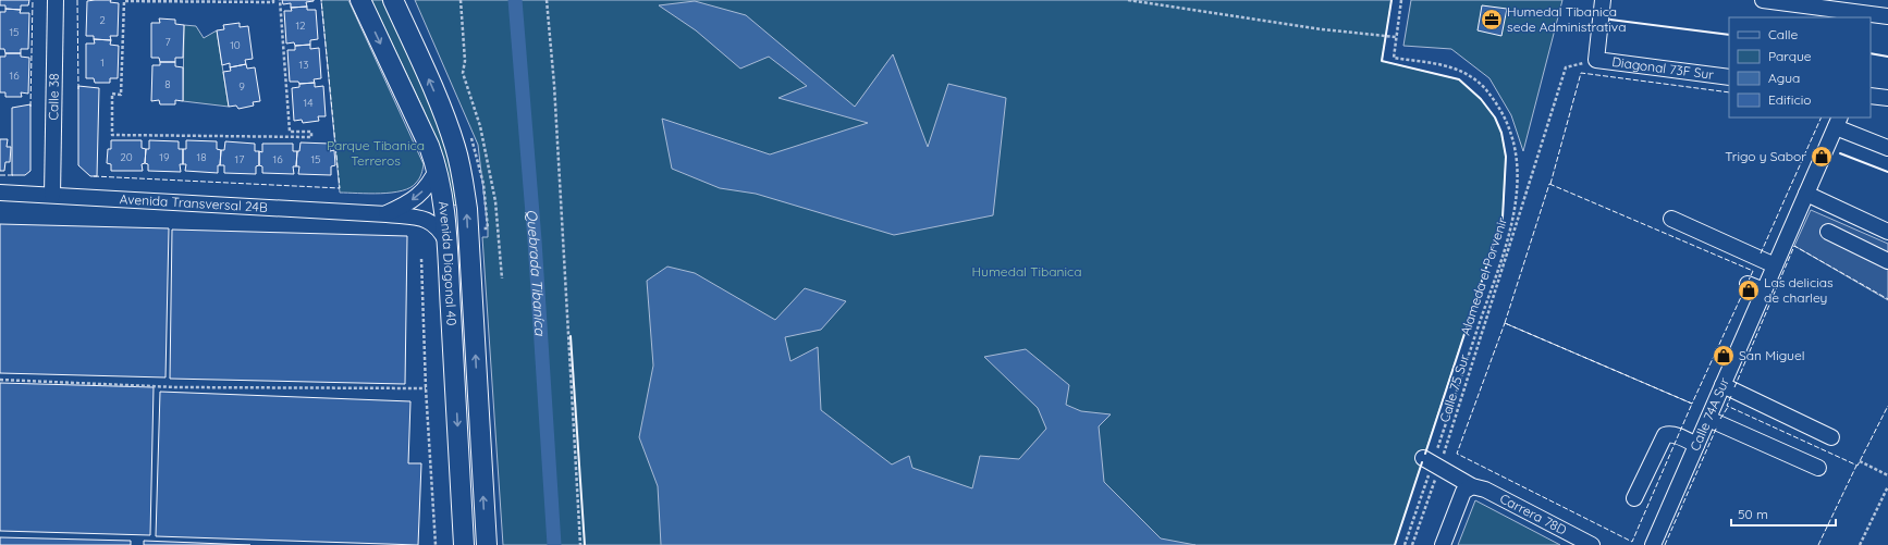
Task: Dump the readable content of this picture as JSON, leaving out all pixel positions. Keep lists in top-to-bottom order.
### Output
{
  "streets": {
    "main road": ["Avenida Diagonal 40"],
    "street": [
      "Diagonal 73F Sur",
      "Calle 38",
      "Avenida Transversal 24B",
      "Calle 74A Sur",
      "Carrera 78D"
    ],
    "path": ["Alameda el Porvenir", "Calle 75 Sur"]
  },
  "crossings": [
    ["Diagonal 73F Sur", "Calle 75 Sur"],
    ["Calle 38", "Avenida Transversal 24B"],
    ["Avenida Transversal 24B", "Avenida Diagonal 40"],
    ["Alameda el Porvenir", "Calle 75 Sur"],
    ["Alameda el Porvenir", "Carrera 78D"],
    ["Calle 75 Sur", "Carrera 78D"]
  ],
  "water": ["Quebrada Tibaníca"],
  "parks": ["Parque Tibanica Terreros", "Humedal Tibanica"],
  "places": {
    "office": ["Humedal Tibanica sede Administrativa"],
    "shop": ["Trigo y Sabor", "Las delicias de charley", "San Miguel"]
  },
  "house_numbers": [
    "2",
    "12",
    "15",
    "7",
    "10",
    "1",
    "13",
    "16",
    "8",
    "9",
    "14",
    "20",
    "19",
    "18",
    "17",
    "16",
    "15"
  ],
  "legend": [
    "Calle",
    "Parque",
    "Agua",
    "Edificio"
  ],
  "scale_bar": "50 m"
}
